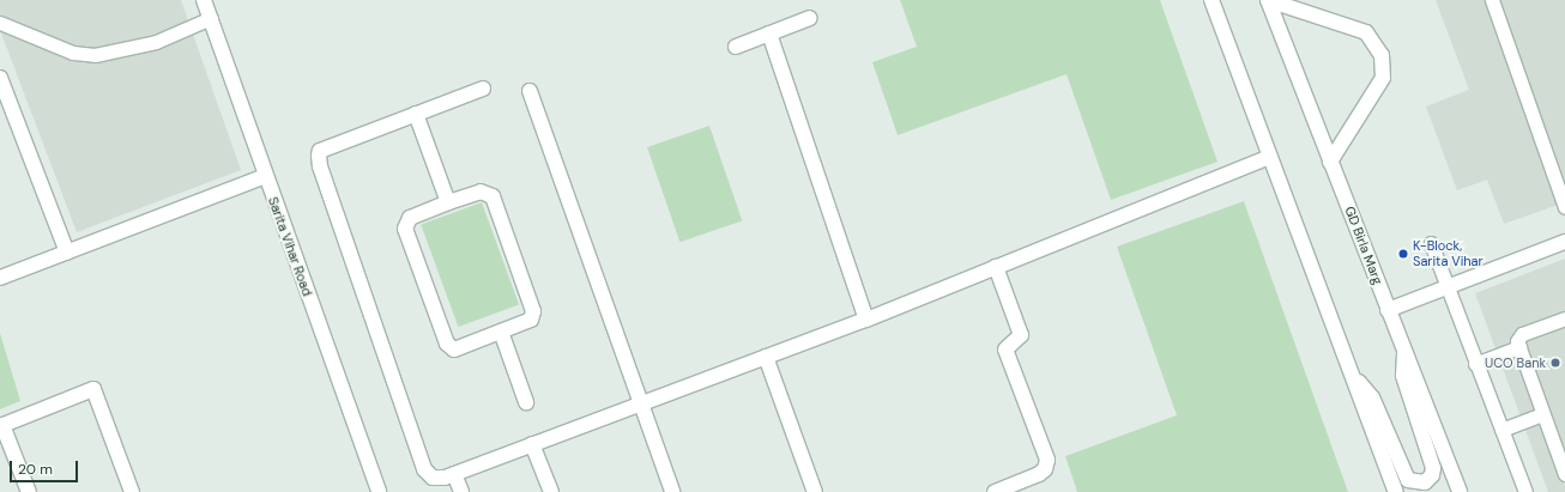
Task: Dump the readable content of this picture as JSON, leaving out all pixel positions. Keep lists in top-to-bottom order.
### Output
{
  "streets": {
    "street": ["GD Birla Marg", "Sarita Vihar Road"]
  },
  "places": ["K-Block, Sarita Vihar", "UCO Bank"],
  "scale_bar": "20 m"
}
